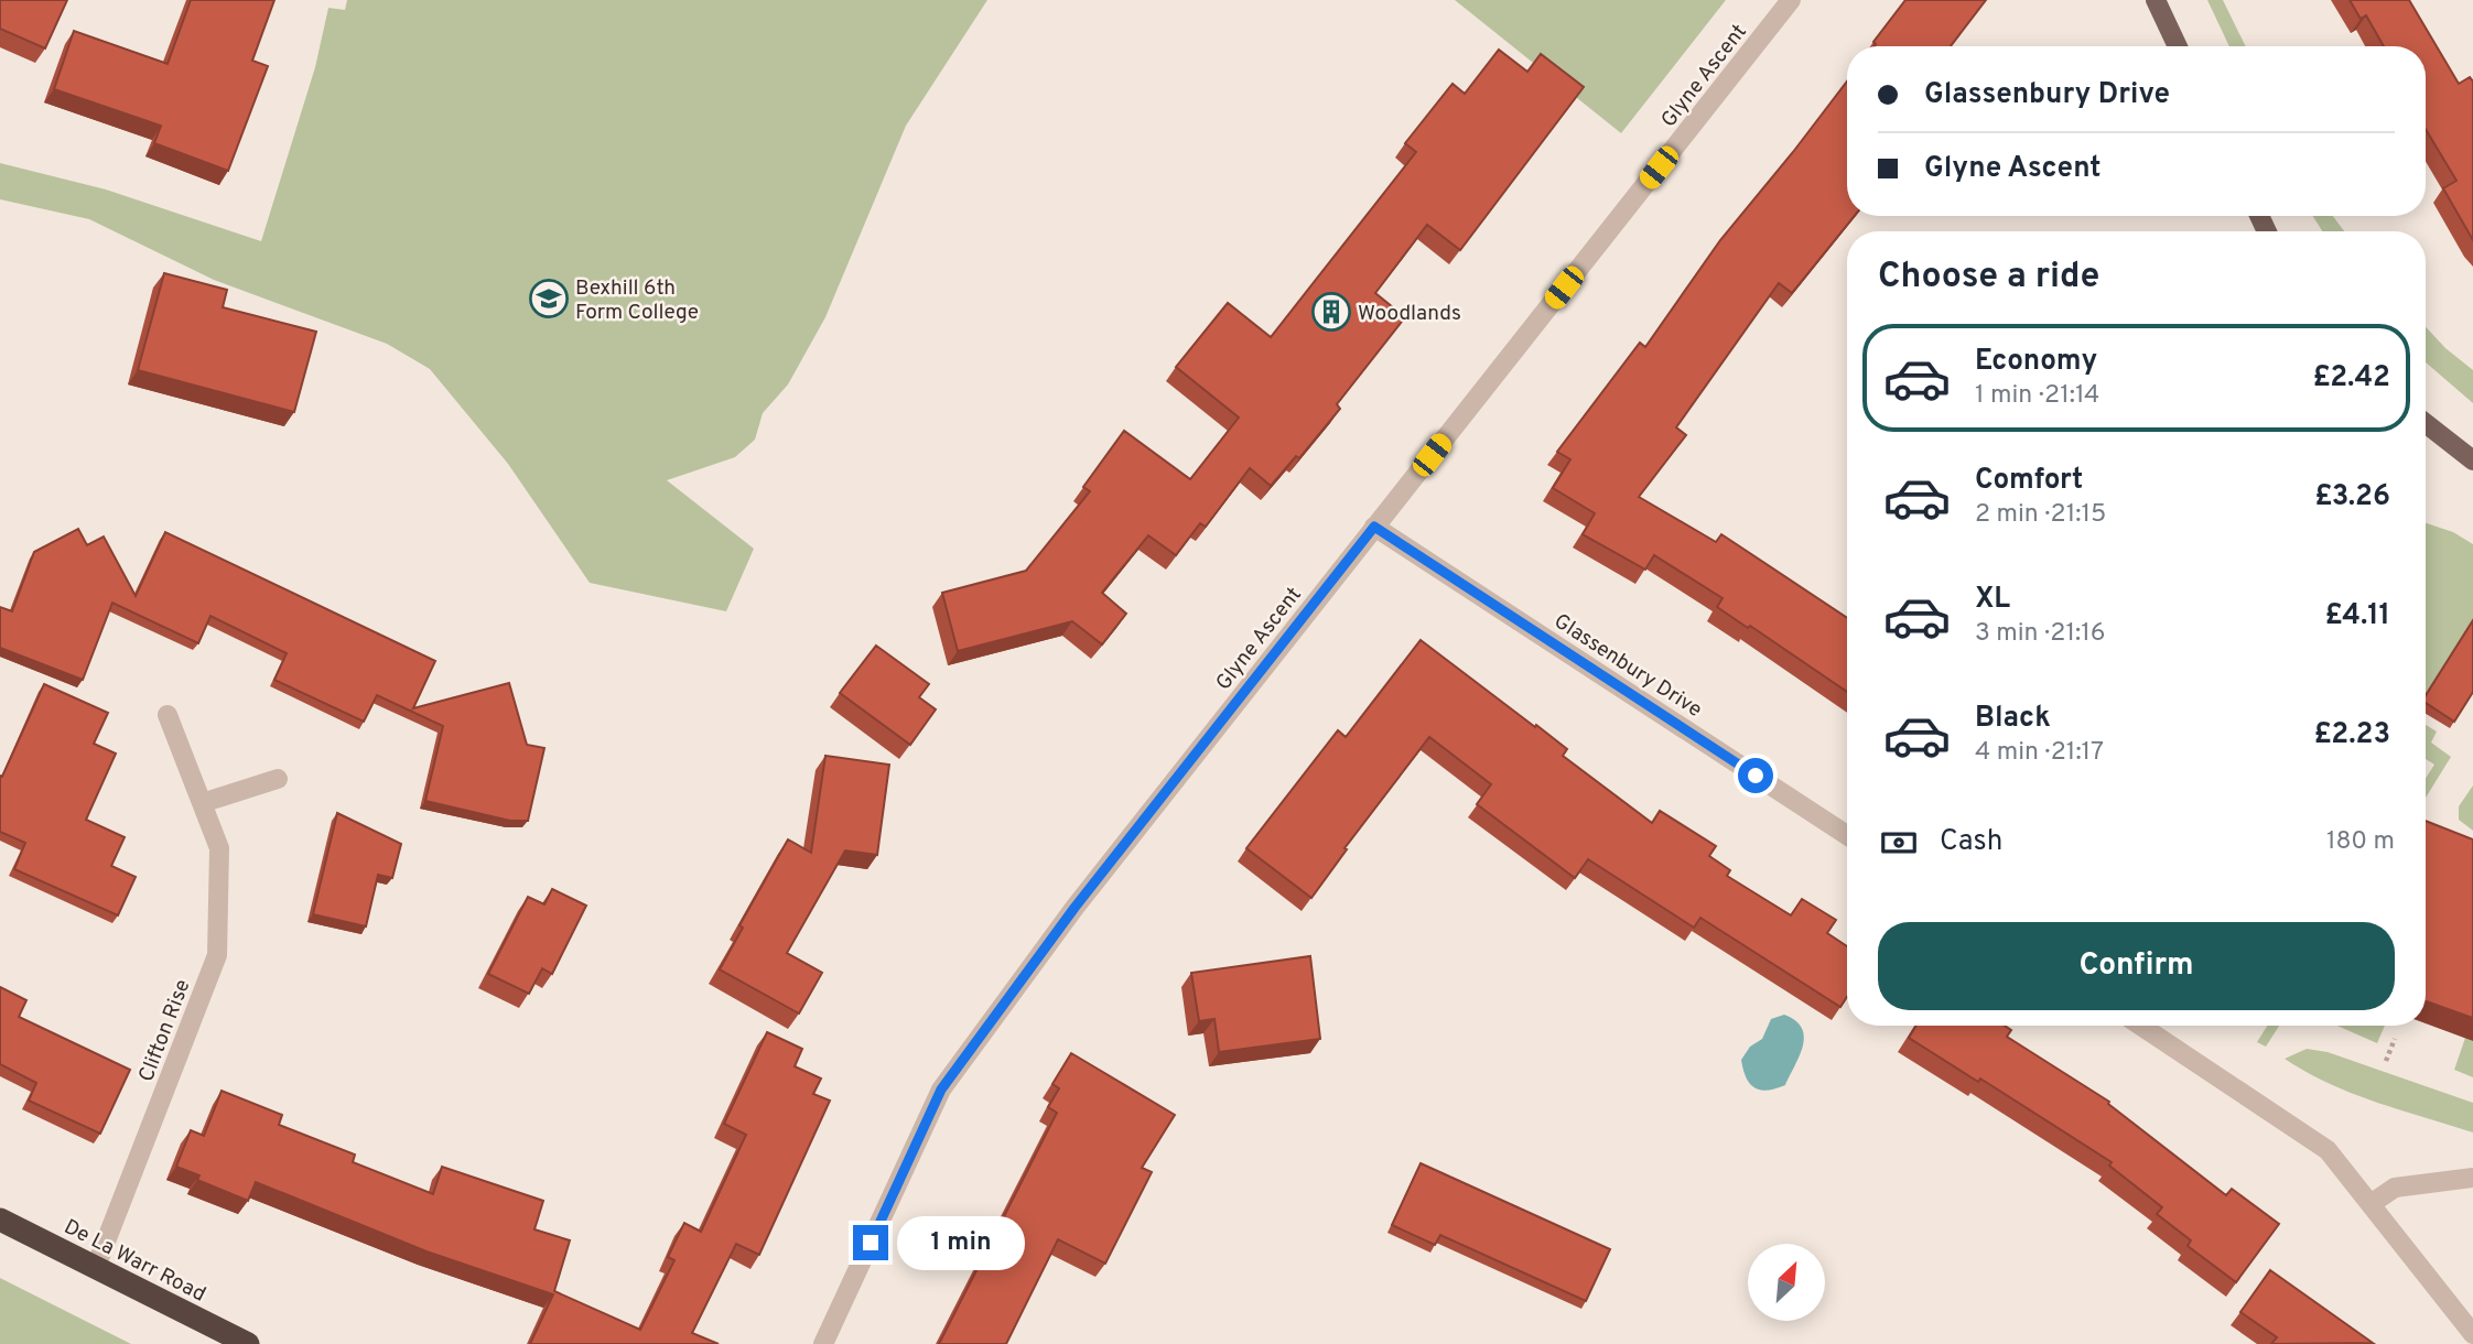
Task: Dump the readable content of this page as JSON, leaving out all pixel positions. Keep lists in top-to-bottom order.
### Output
{
  "streets": {
    "highway": ["De La Warr Road"],
    "street": ["Glyne Ascent", "Glassenbury Drive", "Clifton Rise"]
  },
  "crossings": [
    ["Glyne Ascent", "Glassenbury Drive"],
    ["Clifton Rise", "De La Warr Road"]
  ],
  "places": {
    "school or university": ["Bexhill 6th Form College"],
    "building": ["Woodlands"]
  },
  "north": "top right",
  "page": {
    "banner": ["Glassenbury Drive", "Glyne Ascent"],
    "heading": "Choose a ride",
    "list": [
      {
        "name": "Economy",
        "note": "1 min · 21:14",
        "value": "£2.42"
      },
      {
        "name": "Comfort",
        "note": "2 min · 21:15",
        "value": "£3.26"
      },
      {
        "name": "XL",
        "note": "3 min · 21:16",
        "value": "£4.11"
      },
      {
        "name": "Black",
        "note": "4 min · 21:17",
        "value": "£2.23"
      }
    ],
    "pay": ["Cash", "180 m"],
    "buttons": "Confirm",
    "bubble": "1 min"
  }
}
